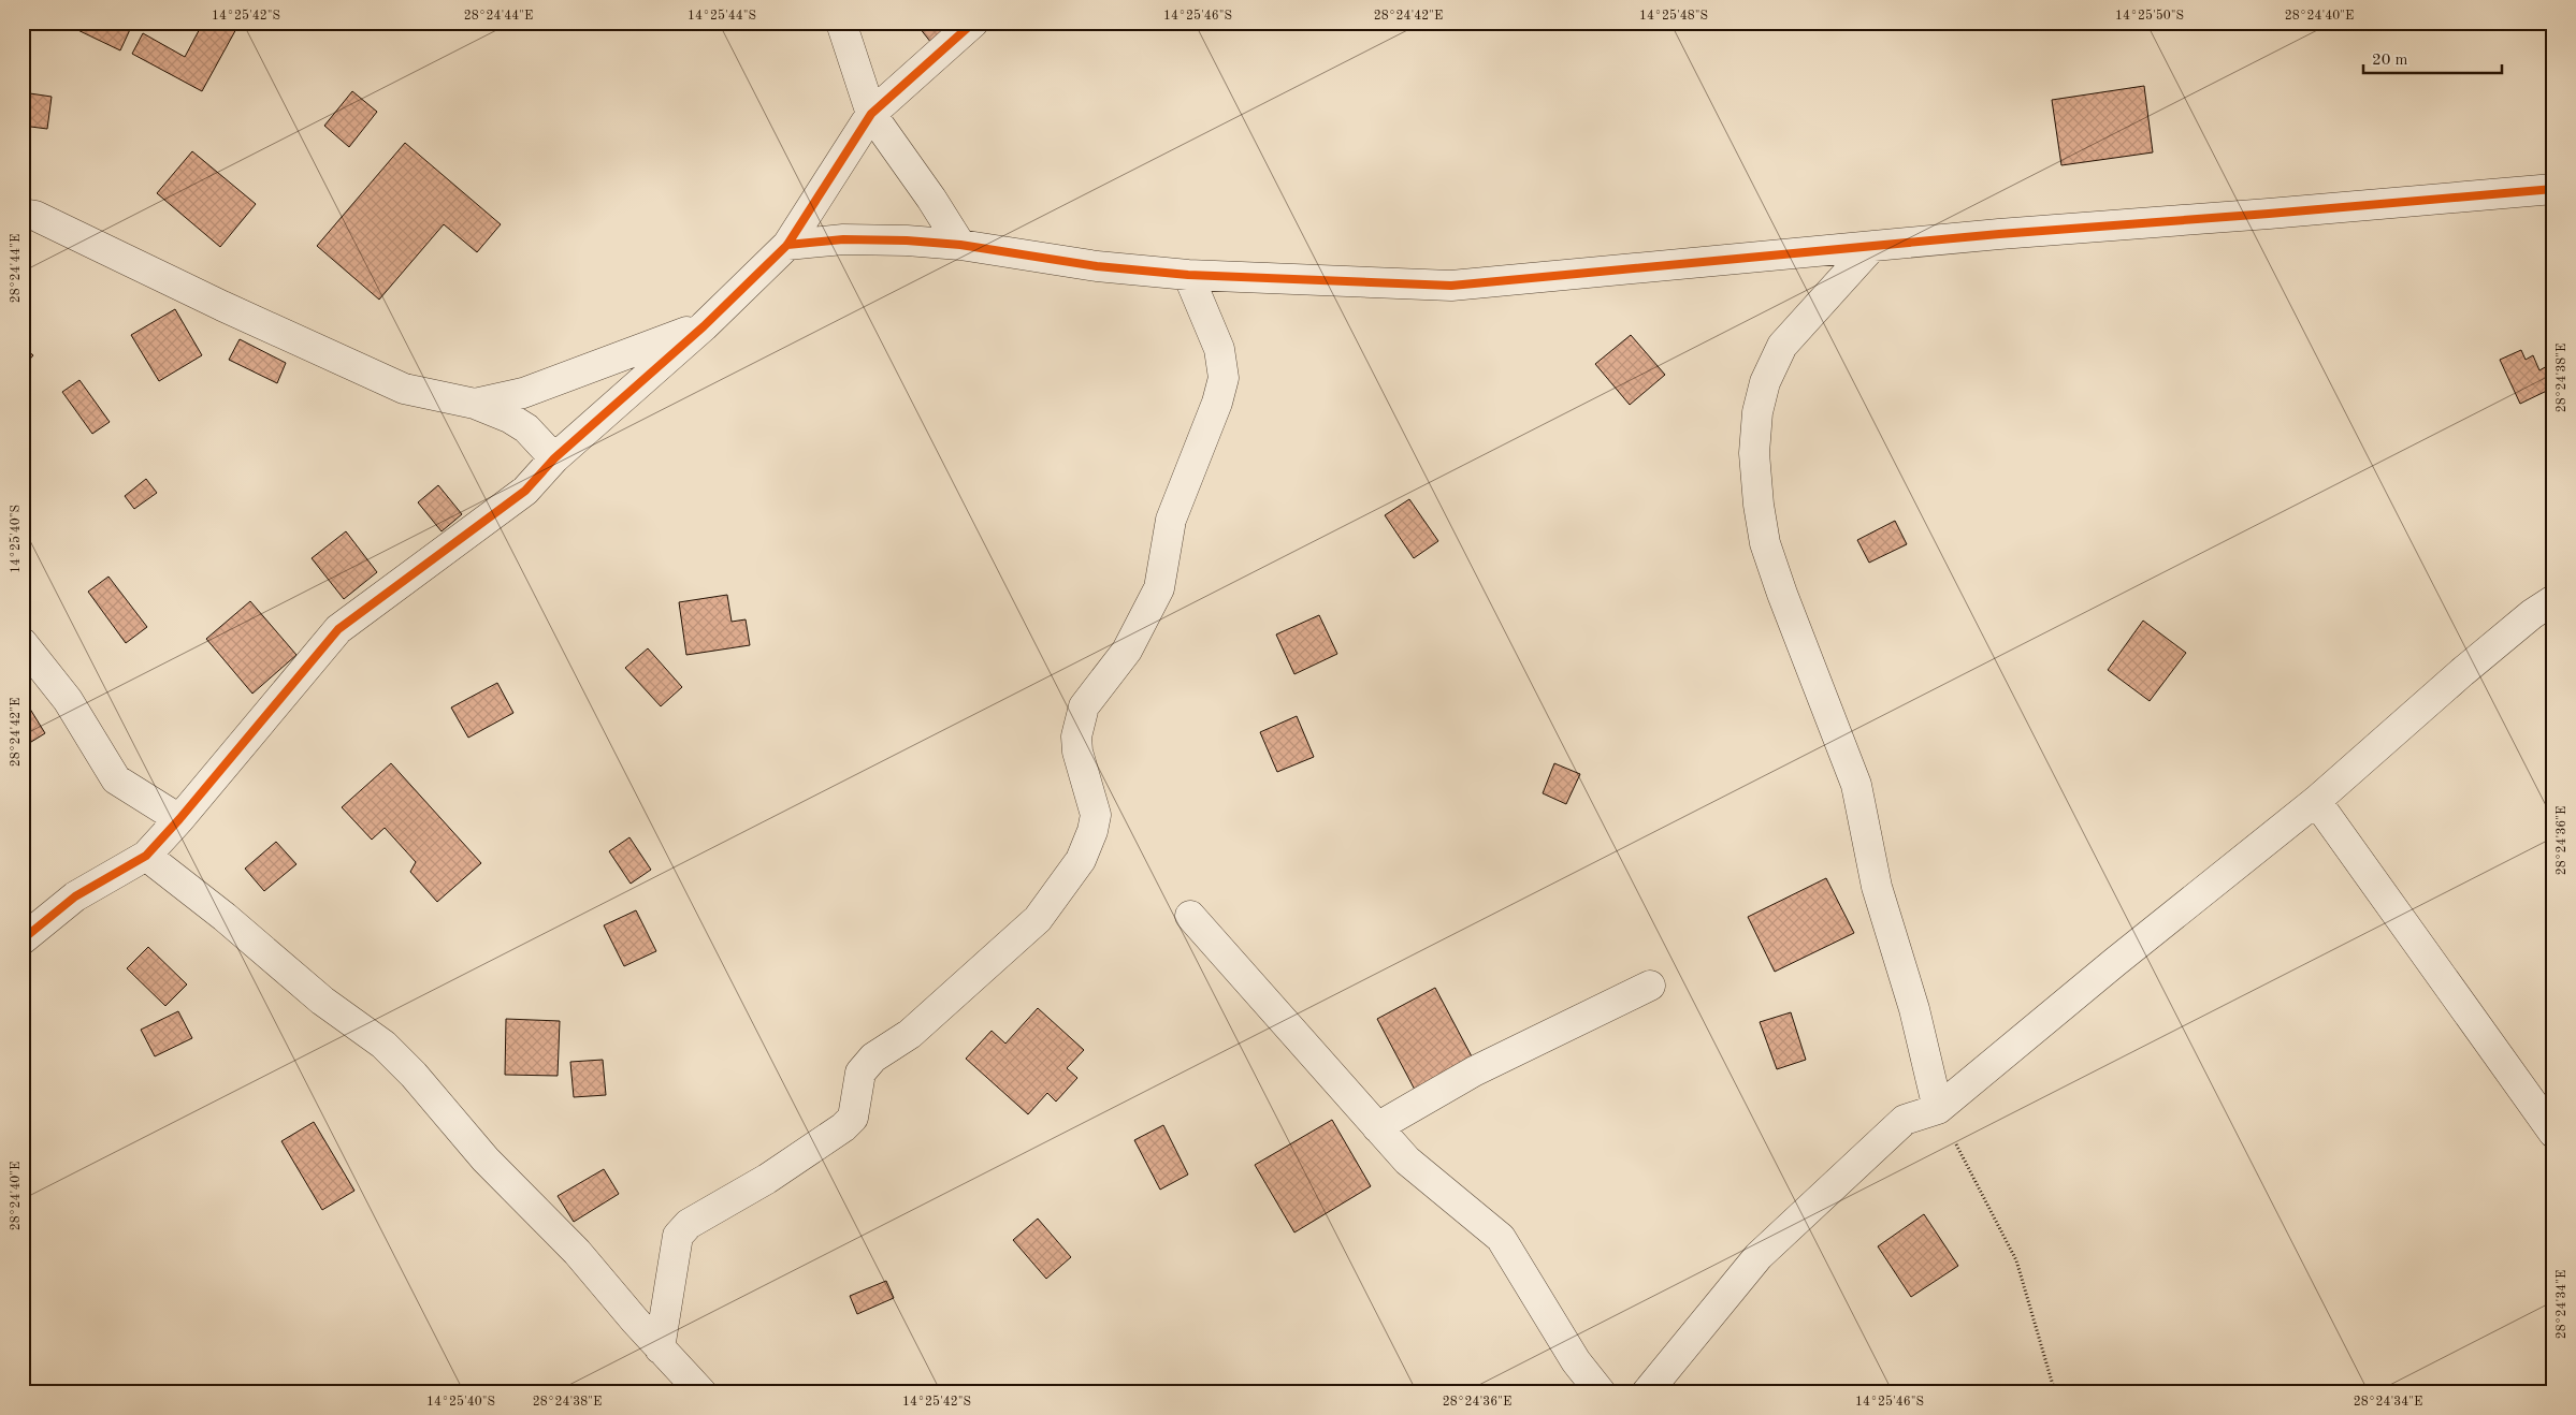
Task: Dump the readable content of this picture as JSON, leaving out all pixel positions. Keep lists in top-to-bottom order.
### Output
{
  "scale_bar": "20 m",
  "coordinates": [
    "14°25'42\"S",
    "28°24'44\"E",
    "14°25'44\"S",
    "14°25'46\"S",
    "28°24'42\"E",
    "14°25'48\"S",
    "14°25'50\"S",
    "28°24'40\"E",
    "28°24'38\"E",
    "14°25'40\"S",
    "28°24'36\"E",
    "28°24'34\"E"
  ]
}
